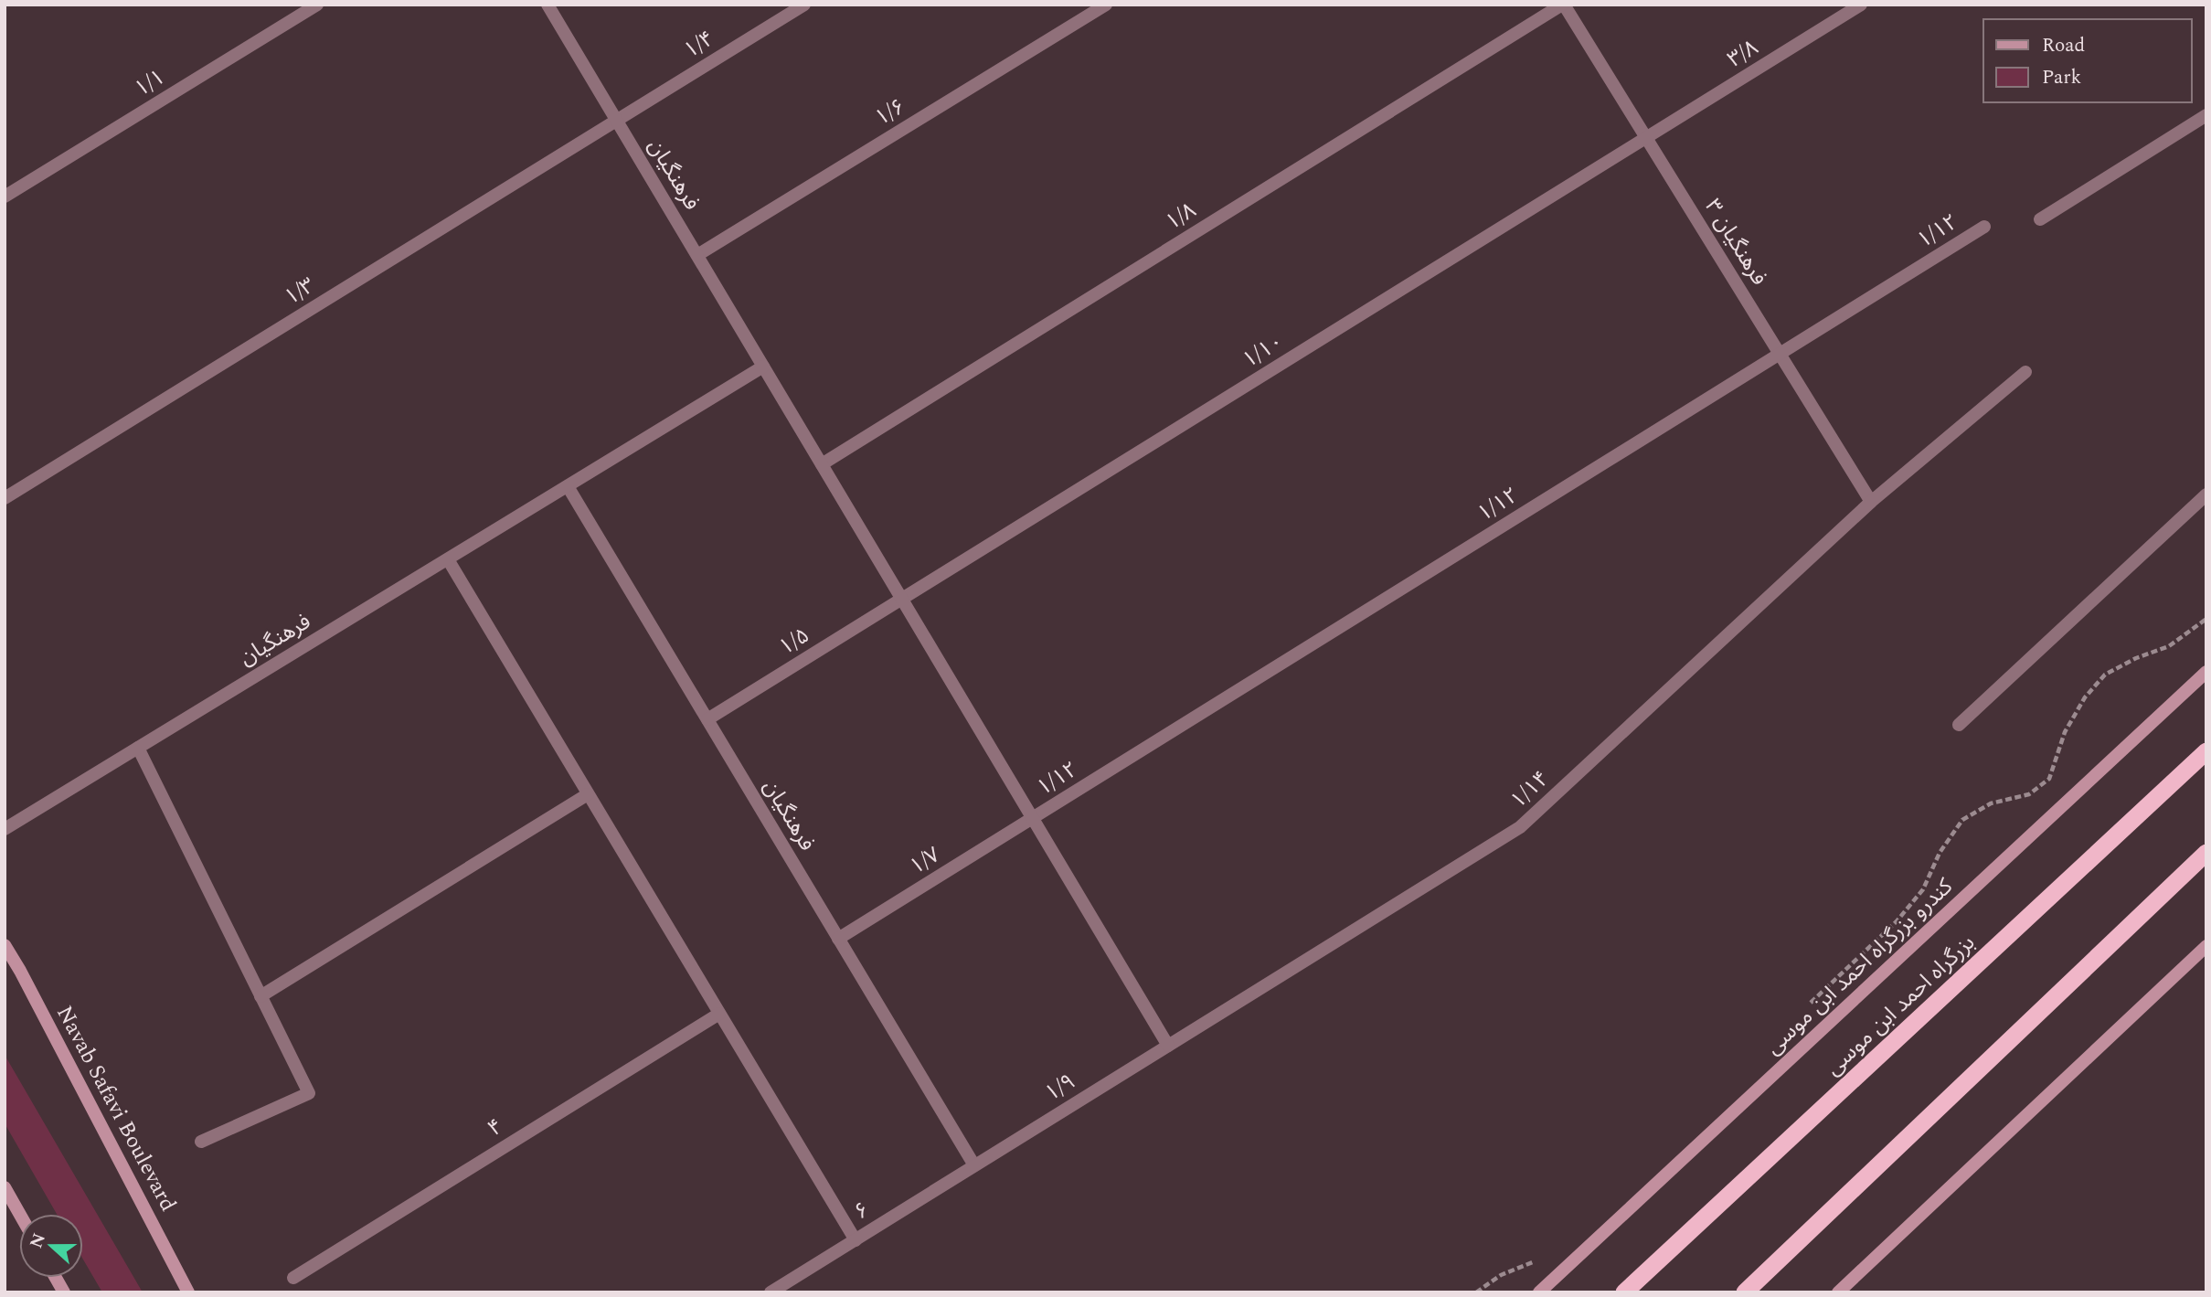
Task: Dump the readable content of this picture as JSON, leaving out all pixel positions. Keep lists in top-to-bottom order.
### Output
{
  "streets": {
    "highway": ["بزرگراه احمد ابن موسی"],
    "main road": ["کندرو بزرگراه احمد ابن موسی", "Navab Safavi Boulevard"],
    "street": [
      "۱/۴",
      "۳/۸",
      "۱/۱",
      "۱/۶",
      "فرهنگیان",
      "۱/۸",
      "۱/۱۲",
      "فرهنگیان ۳",
      "۱/۳",
      "۱/۱۰",
      "۱/۵",
      "۱/۱۴",
      "۱/۷",
      "۱/۹",
      "۴",
      "۶"
    ]
  },
  "crossings": [
    ["۱/۴", "فرهنگیان"],
    ["۱/۴", "۱/۳"],
    ["۳/۸", "فرهنگیان ۳"],
    ["۳/۸", "۱/۱۰"],
    ["۱/۶", "فرهنگیان"],
    ["فرهنگیان", "۱/۸"],
    ["فرهنگیان", "۱/۱۲"],
    ["فرهنگیان", "۱/۳"],
    ["فرهنگیان", "۱/۱۰"],
    ["فرهنگیان", "۱/۵"],
    ["فرهنگیان", "۱/۱۴"],
    ["فرهنگیان", "۱/۷"],
    ["فرهنگیان", "۱/۹"],
    ["فرهنگیان", "۶"],
    ["۱/۸", "فرهنگیان ۳"],
    ["۱/۱۲", "فرهنگیان ۳"],
    ["۱/۱۲", "۱/۷"],
    ["فرهنگیان ۳", "۱/۱۰"],
    ["فرهنگیان ۳", "۱/۱۴"],
    ["۱/۱۰", "۱/۵"],
    ["۱/۱۴", "۱/۹"],
    ["۱/۹", "۶"]
  ],
  "legend": ["Road", "Park"],
  "north": "left"
}
